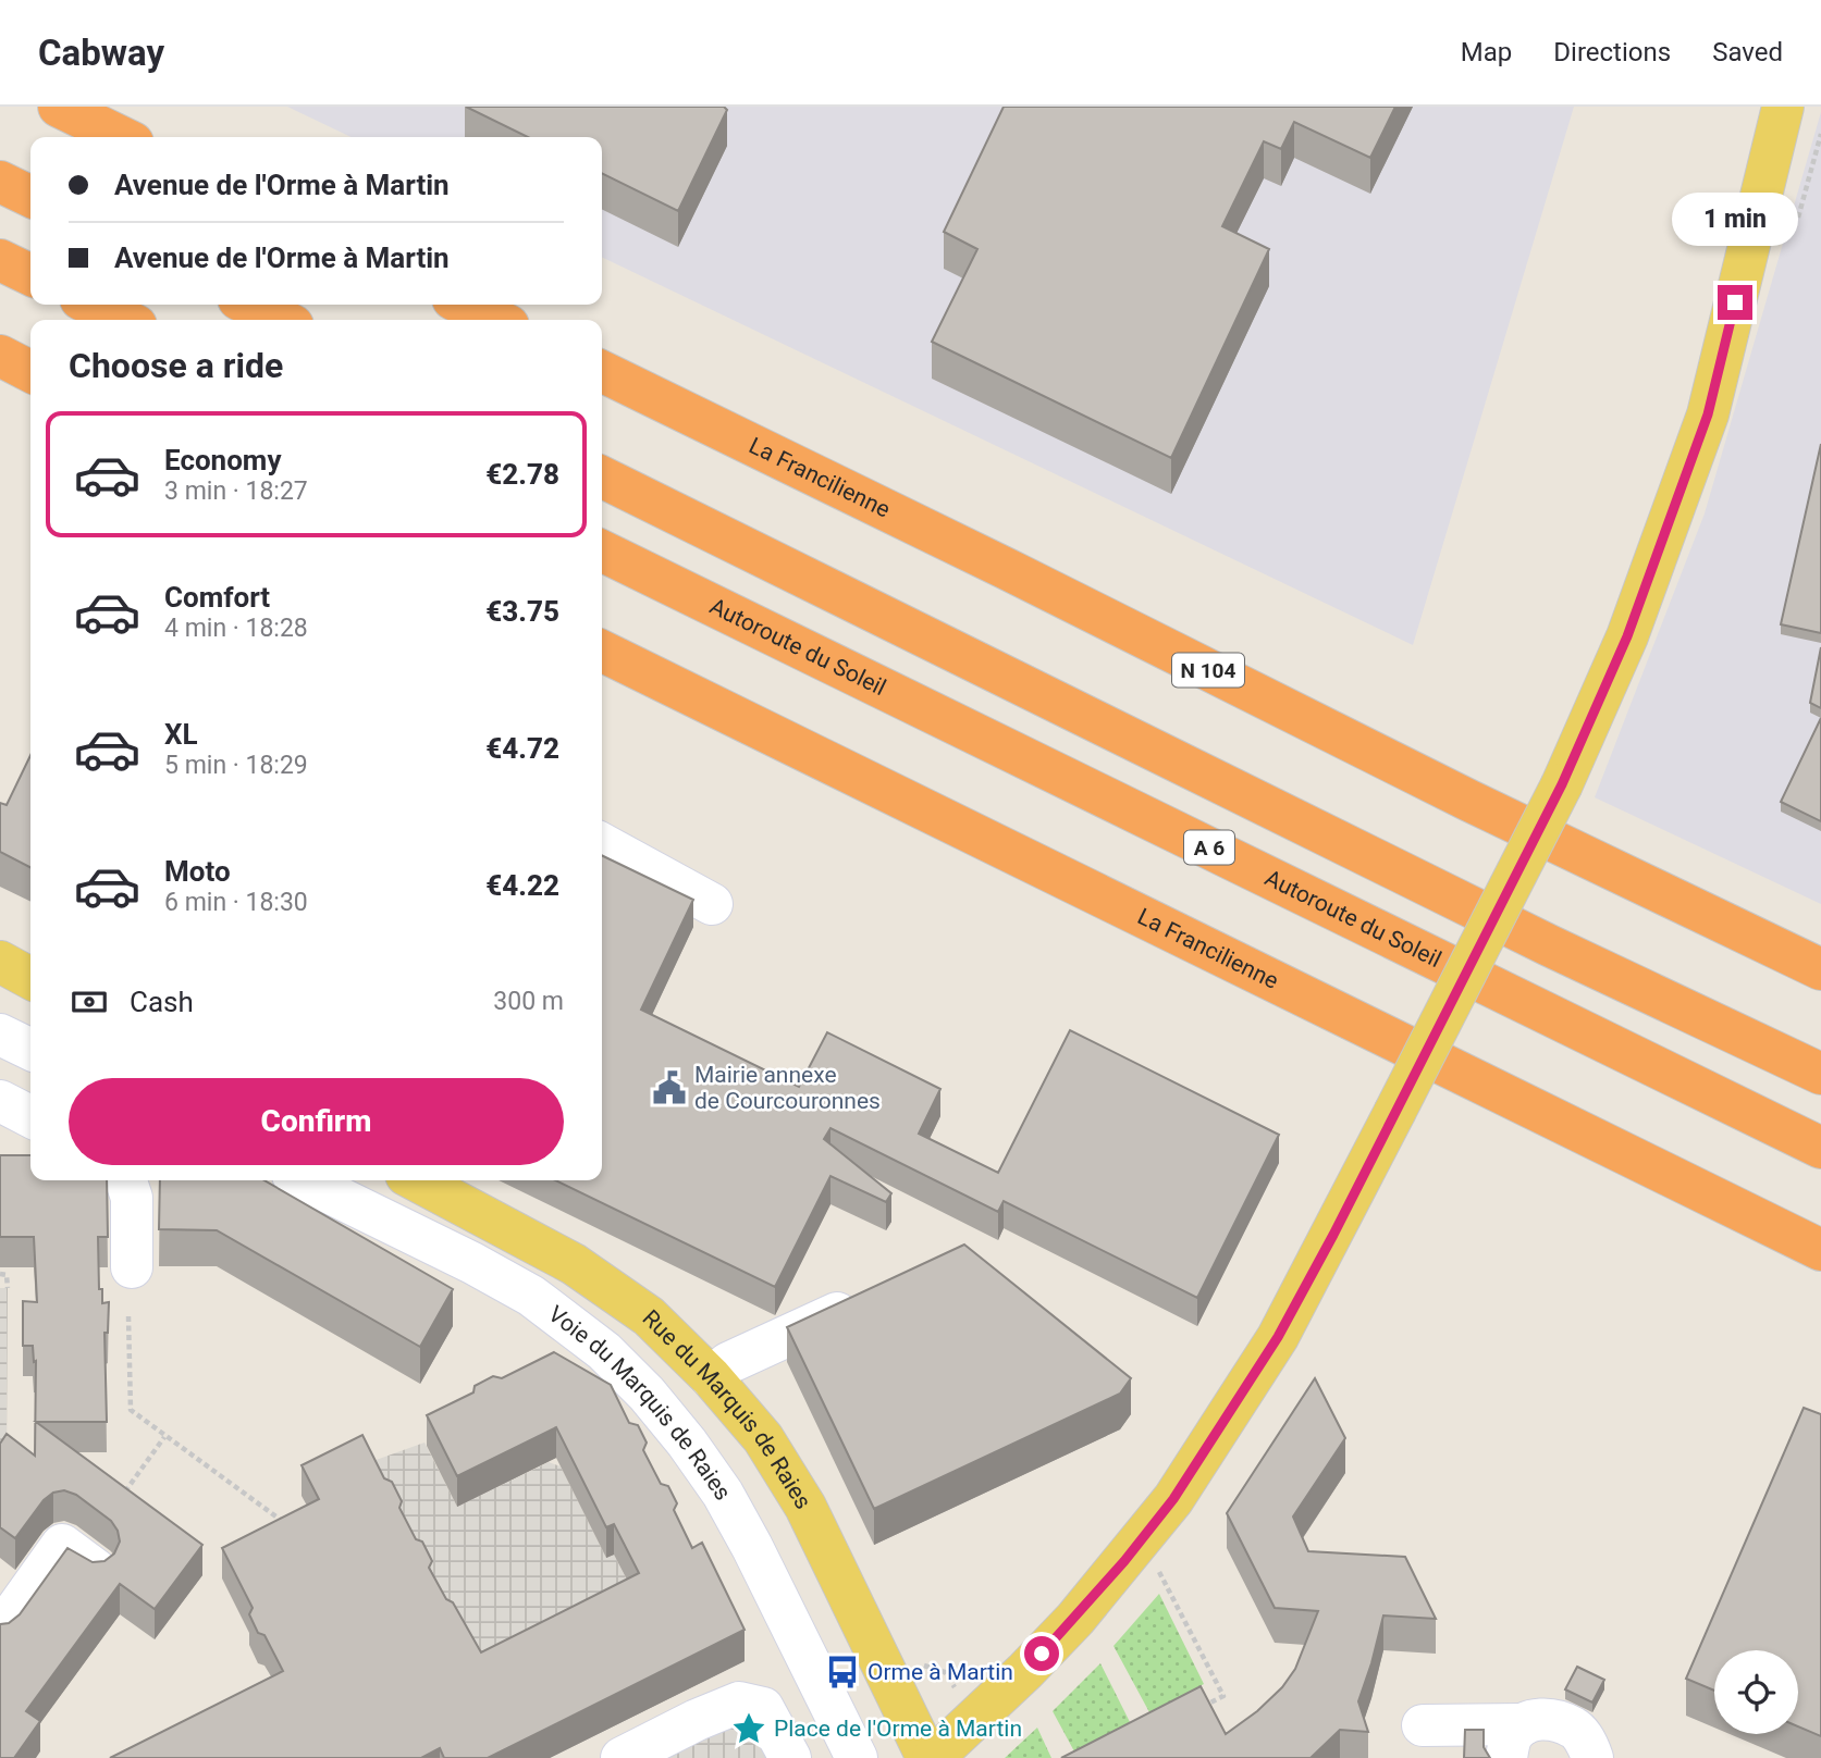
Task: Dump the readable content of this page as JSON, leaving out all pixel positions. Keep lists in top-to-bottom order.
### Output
{
  "streets": {
    "highway": [
      "La Francilienne",
      "Autoroute du Soleil",
      "N 104",
      "A 6"
    ],
    "main road": ["Rue du Marquis de Raies"],
    "street": ["Voie du Marquis de Raies"]
  },
  "places": {
    "public building": ["Mairie annexe de Courcouronnes"],
    "bus stop": ["Orme à Martin"],
    "place": ["Place de l'Orme à Martin"]
  },
  "page": {
    "header": "Cabway",
    "nav": ["Map", "Directions", "Saved"],
    "banner": ["Avenue de l'Orme à Martin", "Avenue de l'Orme à Martin"],
    "bubble": "1 min",
    "heading": "Choose a ride",
    "list": [
      {
        "name": "Economy",
        "note": "3 min · 18:27",
        "value": "€2.78"
      },
      {
        "name": "Comfort",
        "note": "4 min · 18:28",
        "value": "€3.75"
      },
      {
        "name": "XL",
        "note": "5 min · 18:29",
        "value": "€4.72"
      },
      {
        "name": "Moto",
        "note": "6 min · 18:30",
        "value": "€4.22"
      }
    ],
    "pay": ["Cash", "300 m"],
    "buttons": "Confirm"
  }
}
